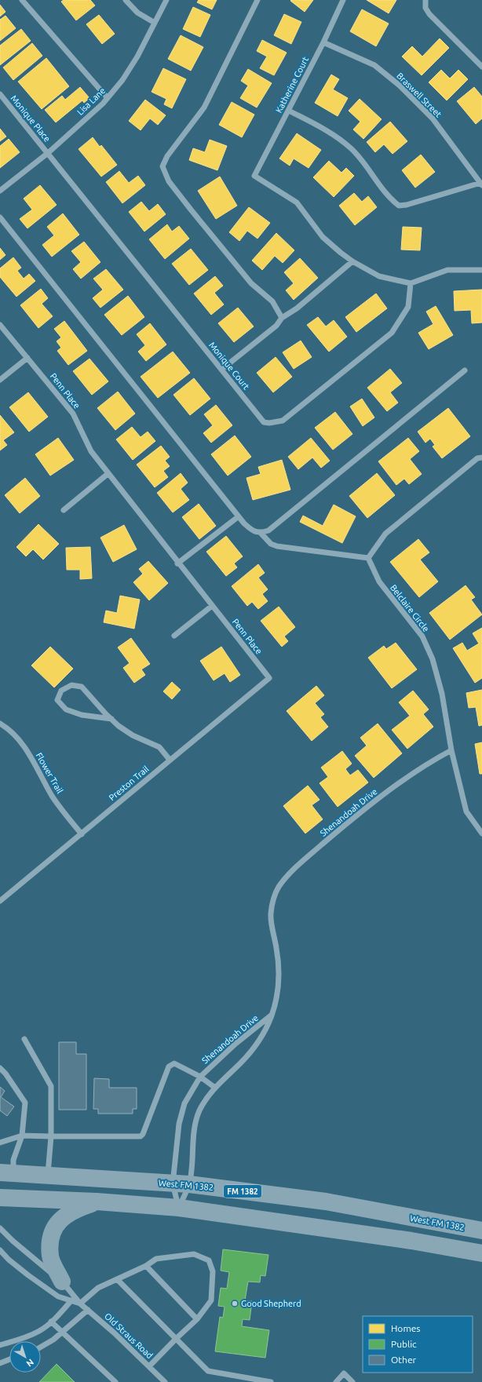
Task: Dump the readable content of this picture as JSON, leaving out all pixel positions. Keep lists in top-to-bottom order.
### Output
{
  "streets": {
    "main road": ["West FM 1382", "FM 1382"],
    "street": [
      "Katherine Court",
      "Braswell Street",
      "Lisa Lane",
      "Monique Place",
      "Monique Court",
      "Penn Place",
      "Belclaire Circle",
      "Flower Trail",
      "Preston Trail",
      "Shenandoah Drive",
      "Old Straus Road"
    ]
  },
  "crossings": [
    ["Katherine Court", "Braswell Street"],
    ["Lisa Lane", "Monique Place"],
    ["Lisa Lane", "Monique Court"],
    ["Monique Place", "Monique Court"],
    ["Penn Place", "Preston Trail"],
    ["Belclaire Circle", "Shenandoah Drive"],
    ["Flower Trail", "Preston Trail"],
    ["Shenandoah Drive", "West FM 1382"]
  ],
  "places": ["Good Shepherd"],
  "legend": ["Homes", "Public", "Other"],
  "north": "bottom right"
}
